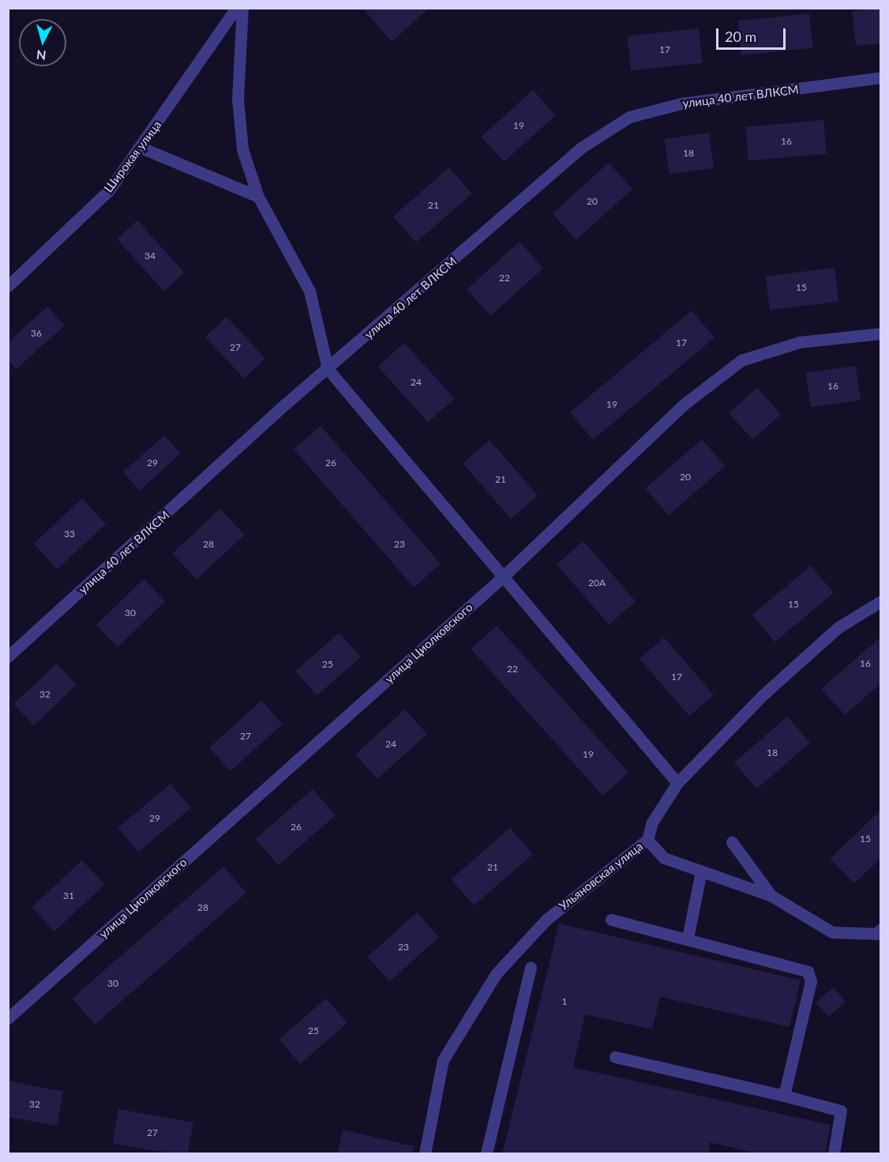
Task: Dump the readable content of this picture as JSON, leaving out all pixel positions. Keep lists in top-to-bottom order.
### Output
{
  "streets": {
    "street": [
      "улица 40 лет ВЛКСМ",
      "Широкая улица",
      "улица Циолковского",
      "Ульяновская улица"
    ]
  },
  "house_numbers": [
    "17",
    "19",
    "16",
    "18",
    "20",
    "21",
    "34",
    "22",
    "15",
    "36",
    "17",
    "27",
    "24",
    "16",
    "19",
    "29",
    "26",
    "20",
    "21",
    "33",
    "28",
    "23",
    "20A",
    "15",
    "30",
    "16",
    "25",
    "22",
    "17",
    "32",
    "27",
    "24",
    "18",
    "19",
    "29",
    "26",
    "15",
    "21",
    "31",
    "28",
    "23",
    "30",
    "1",
    "25",
    "32",
    "27"
  ],
  "scale_bar": "20 m",
  "north": "bottom"
}
